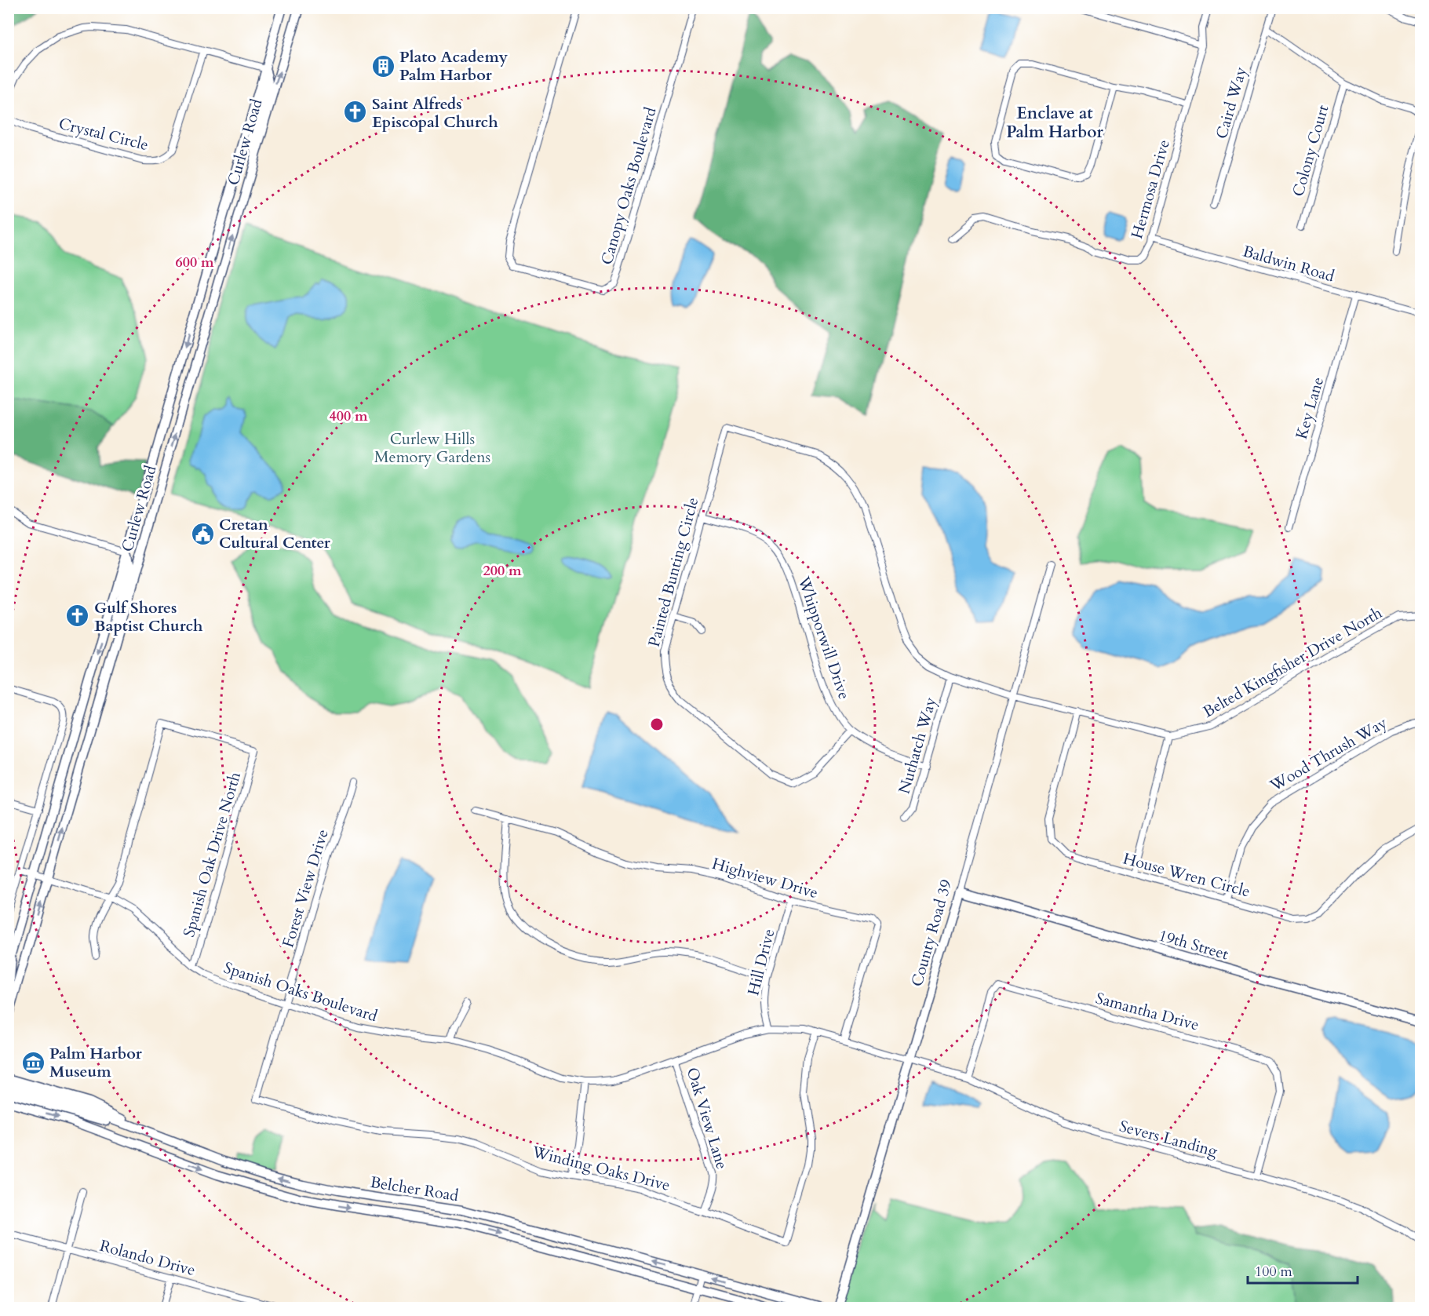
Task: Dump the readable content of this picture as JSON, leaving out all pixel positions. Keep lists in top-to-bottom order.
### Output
{
  "streets": {
    "main road": [
      "Curlew Road",
      "County Road 39",
      "19th Street",
      "Belcher Road"
    ],
    "street": [
      "Caird Way",
      "Crystal Circle",
      "Colony Court",
      "Canopy Oaks Boulevard",
      "Hermosa Drive",
      "Baldwin Road",
      "Key Lane",
      "Painted Bunting Circle",
      "Whipporwill Drive",
      "Belted Kingfisher Drive North",
      "Nuthatch Way",
      "Wood Thrush Way",
      "Spanish Oak Drive North",
      "House Wren Circle",
      "Highview Drive",
      "Forest View Drive",
      "Hill Drive",
      "Spanish Oaks Boulevard",
      "Samantha Drive",
      "Oak View Lane",
      "Severs Landing",
      "Winding Oaks Drive",
      "Rolando Drive"
    ]
  },
  "crossings": [
    ["Curlew Road", "Spanish Oaks Boulevard"],
    ["Hermosa Drive", "Baldwin Road"],
    ["Baldwin Road", "Key Lane"],
    ["Painted Bunting Circle", "Whipporwill Drive"],
    ["Painted Bunting Circle", "Belted Kingfisher Drive North"],
    ["Whipporwill Drive", "Nuthatch Way"],
    ["Belted Kingfisher Drive North", "Nuthatch Way"],
    ["Belted Kingfisher Drive North", "House Wren Circle"],
    ["Belted Kingfisher Drive North", "County Road 39"],
    ["Wood Thrush Way", "House Wren Circle"],
    ["Spanish Oak Drive North", "Spanish Oaks Boulevard"],
    ["Highview Drive", "Hill Drive"],
    ["Highview Drive", "Spanish Oaks Boulevard"],
    ["Forest View Drive", "Spanish Oaks Boulevard"],
    ["Forest View Drive", "Winding Oaks Drive"],
    ["County Road 39", "19th Street"],
    ["County Road 39", "Spanish Oaks Boulevard"],
    ["County Road 39", "Severs Landing"],
    ["Hill Drive", "Spanish Oaks Boulevard"],
    ["Spanish Oaks Boulevard", "Oak View Lane"],
    ["Spanish Oaks Boulevard", "Severs Landing"],
    ["Spanish Oaks Boulevard", "Winding Oaks Drive"],
    ["Samantha Drive", "Severs Landing"],
    ["Oak View Lane", "Winding Oaks Drive"]
  ],
  "districts": ["Enclave at Palm Harbor"],
  "parks": ["Curlew Hills Memory Gardens"],
  "places": {
    "building": ["Plato Academy Palm Harbor"],
    "church": ["Saint Alfreds Episcopal Church", "Gulf Shores Baptist Church"],
    "public building": ["Cretan Cultural Center"],
    "museum": ["Palm Harbor Museum"]
  },
  "scale_bar": "100 m",
  "rings": ["600 m", "400 m", "200 m"]
}
